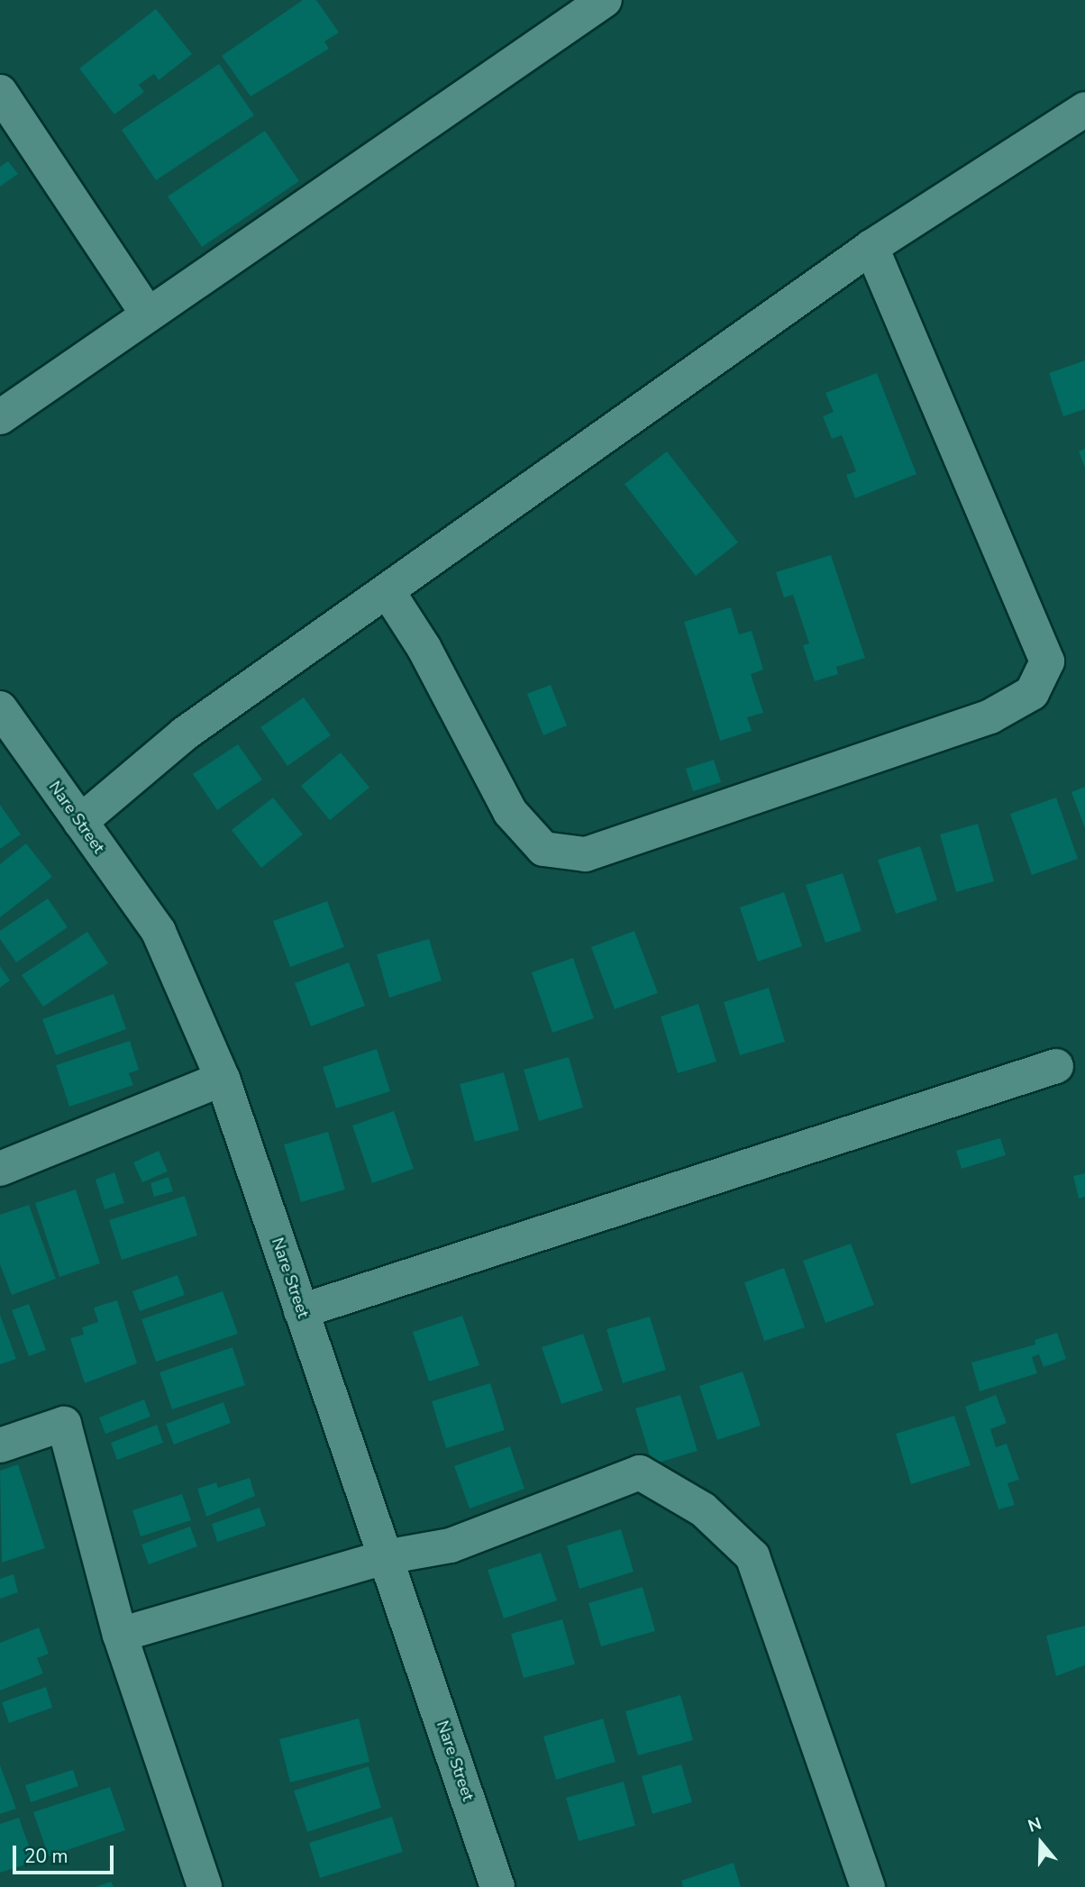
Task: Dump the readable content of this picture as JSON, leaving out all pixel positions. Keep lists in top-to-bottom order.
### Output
{
  "streets": {
    "street": ["Nare Street"]
  },
  "scale_bar": "20 m",
  "north": "top"
}
